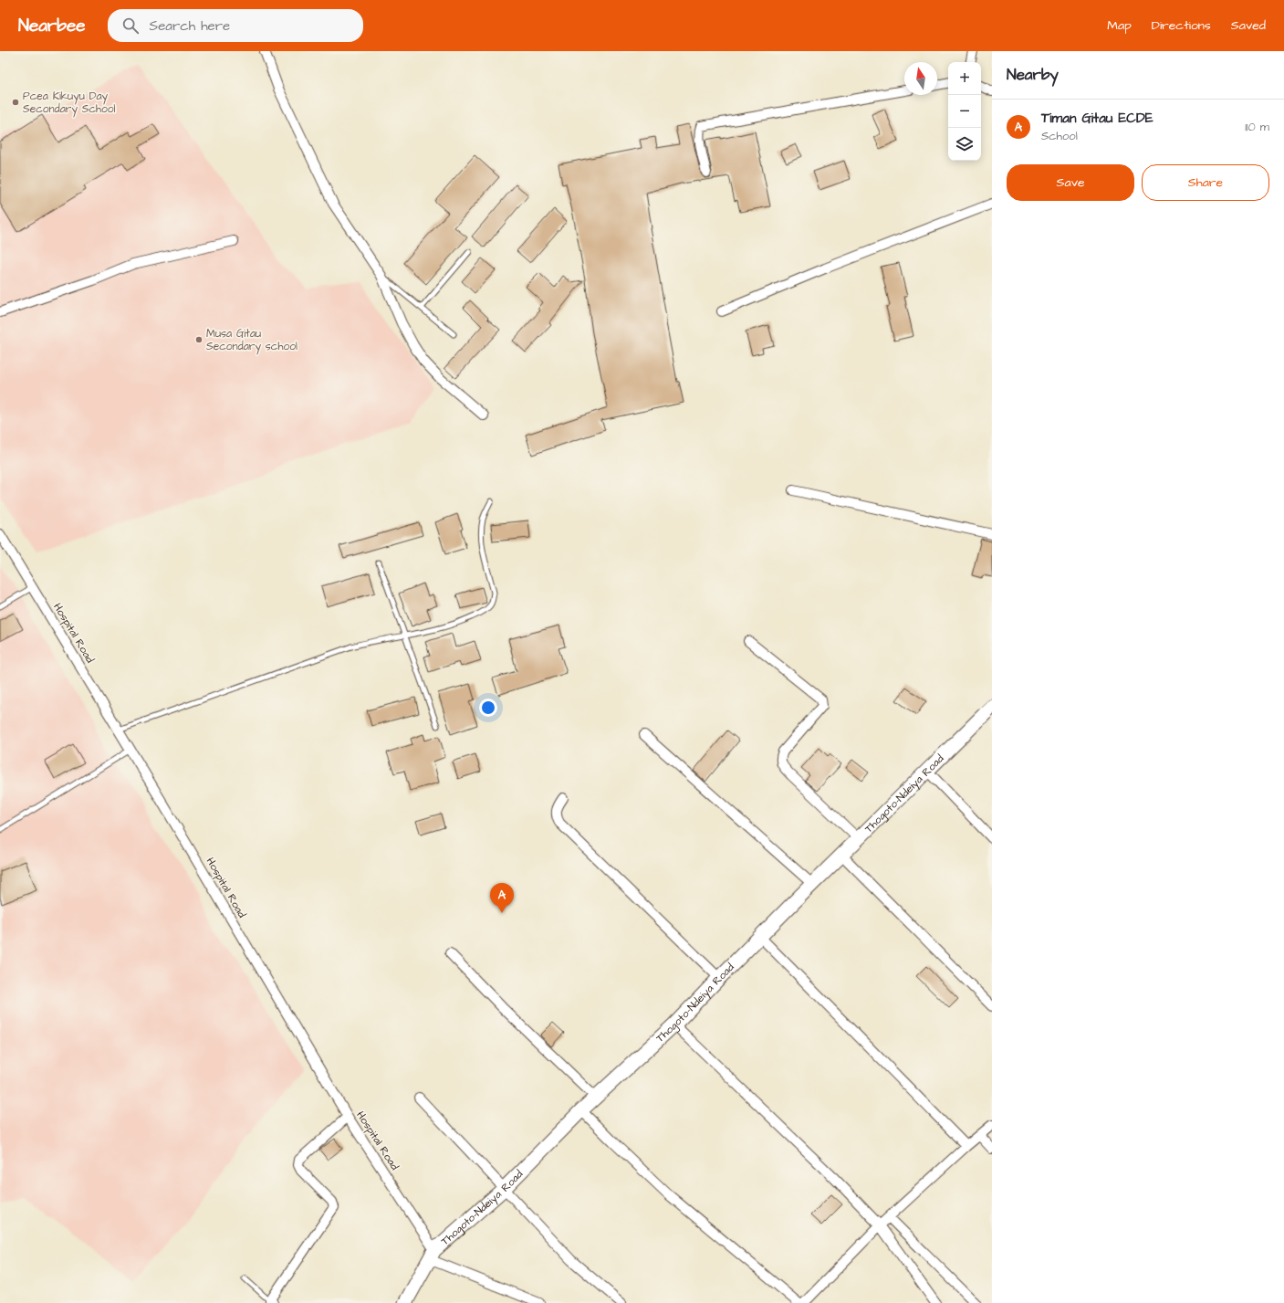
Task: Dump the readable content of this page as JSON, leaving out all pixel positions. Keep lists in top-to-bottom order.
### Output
{
  "streets": {
    "main road": ["Thogoto-Ndeiya Road"],
    "street": ["Hospital Road"]
  },
  "crossings": [
    ["Hospital Road", "Thogoto-Ndeiya Road"]
  ],
  "places": ["Pcea Kikuyu Day Secondary School", "Musa Gitau Secondary school"],
  "north": "top",
  "page": {
    "header": "Nearbee",
    "search": "Search here",
    "nav": ["Map", "Directions", "Saved"],
    "heading": "Nearby",
    "map_buttons": ["+", "−"],
    "list": [
      {
        "mark": "A",
        "name": "Timan Gitau ECDE",
        "note": "School",
        "value": "110 m"
      }
    ],
    "buttons": ["Save", "Share"],
    "pins": "A"
  }
}
